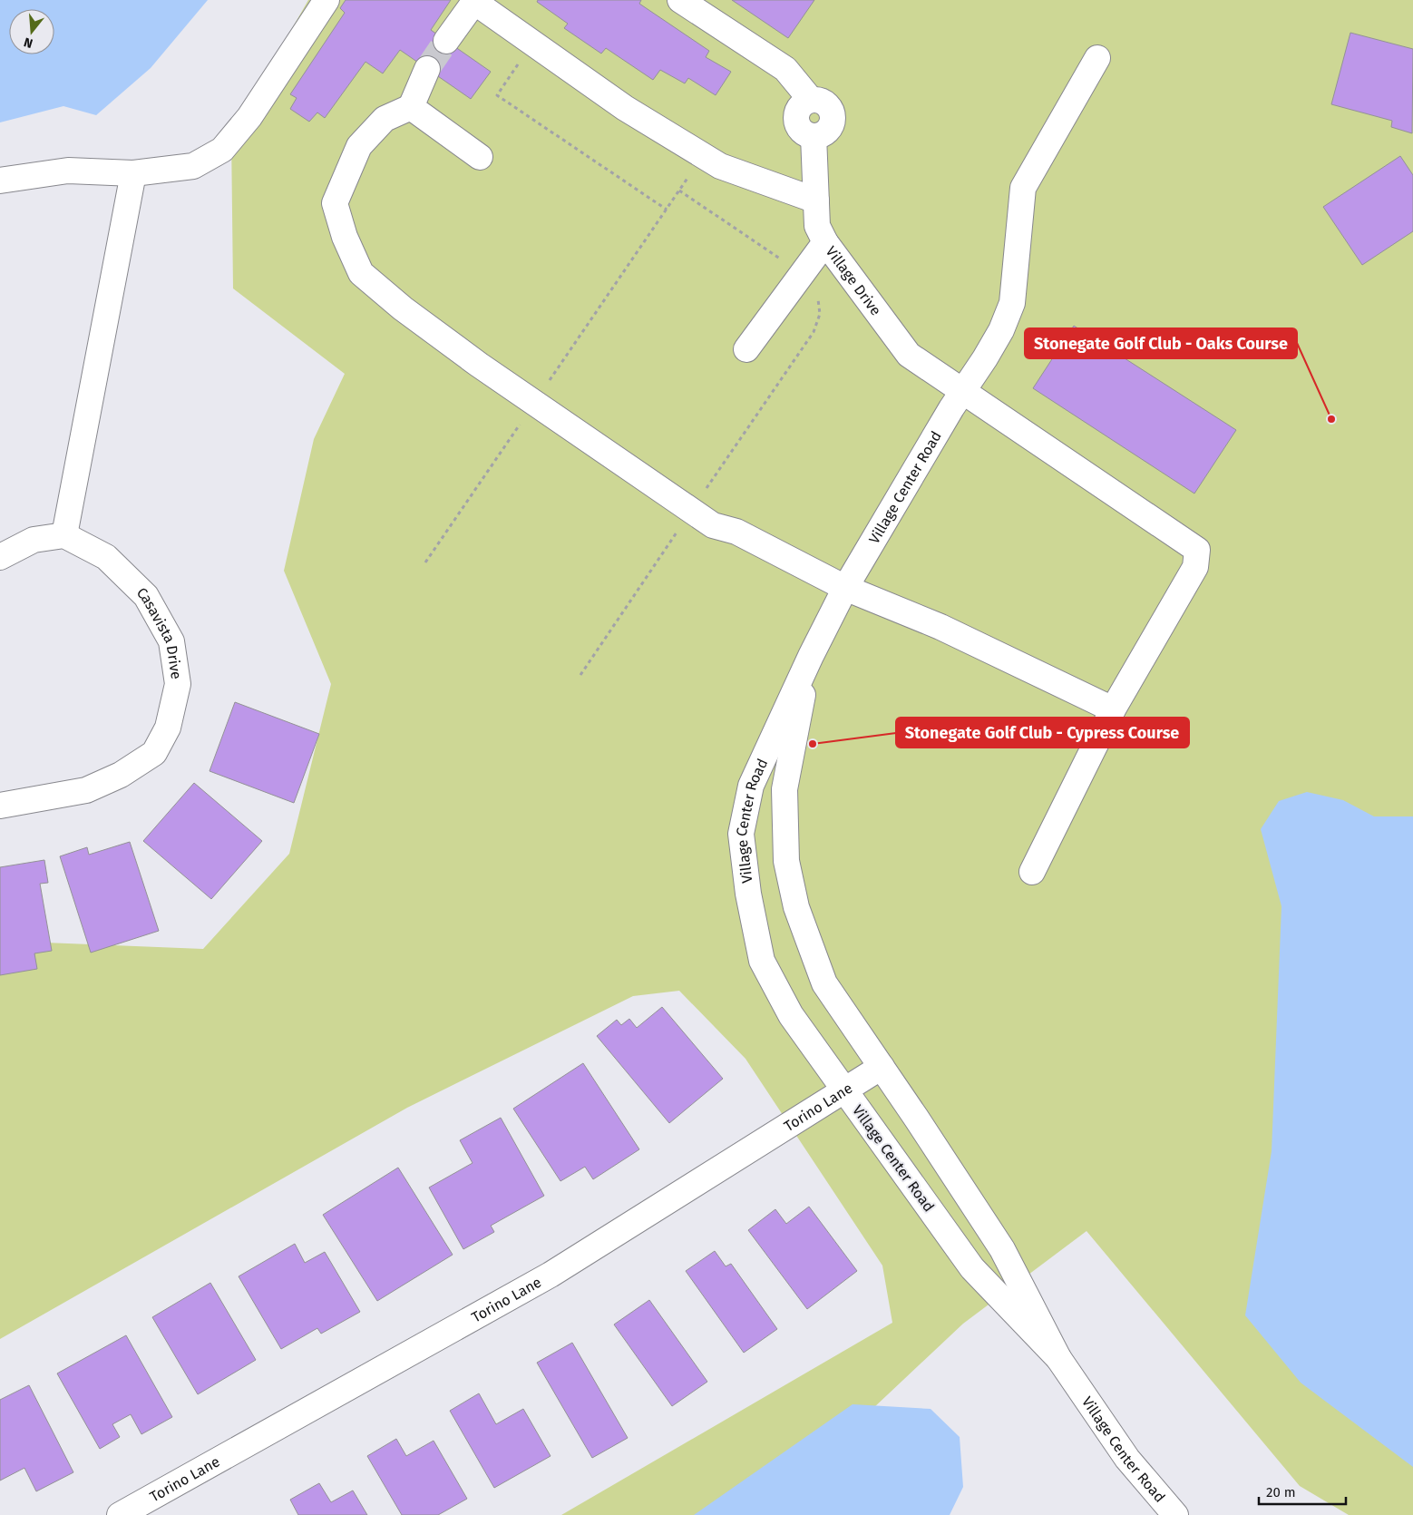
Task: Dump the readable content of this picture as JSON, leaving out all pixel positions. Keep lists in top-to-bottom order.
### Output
{
  "streets": {
    "street": [
      "Village Drive",
      "Village Center Road",
      "Casavista Drive",
      "Torino Lane"
    ]
  },
  "crossings": [
    ["Village Drive", "Village Center Road"],
    ["Village Center Road", "Torino Lane"]
  ],
  "places": ["Stonegate Golf Club - Oaks Course", "Stonegate Golf Club - Cypress Course"],
  "scale_bar": "20 m",
  "north": "bottom"
}
